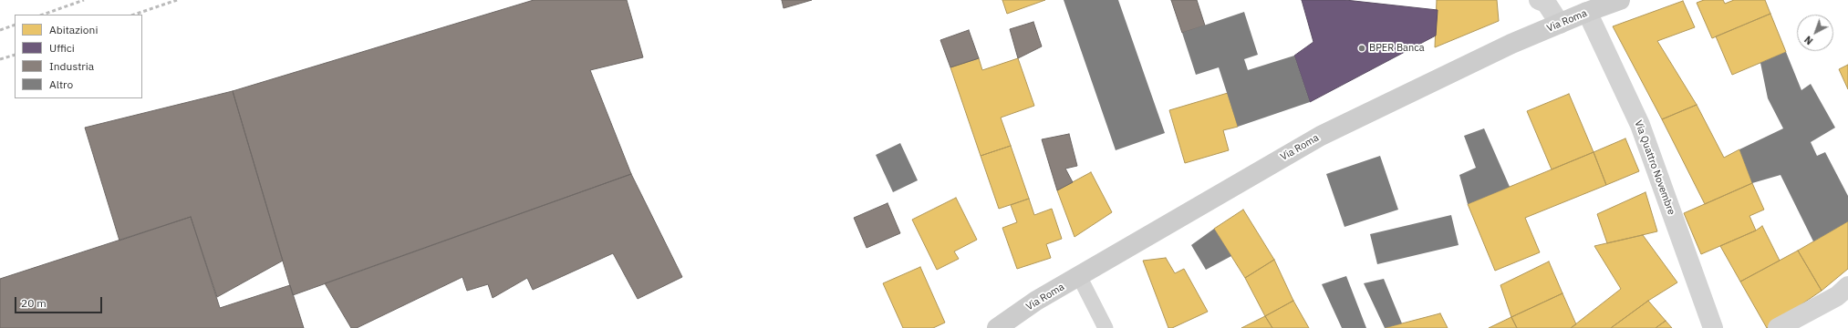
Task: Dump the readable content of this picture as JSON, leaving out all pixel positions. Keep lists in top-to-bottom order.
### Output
{
  "streets": {
    "main road": ["Via Roma"],
    "street": ["Via Quattro Novembre"]
  },
  "crossings": [
    ["Via Roma", "Via Quattro Novembre"]
  ],
  "places": ["BPER Banca"],
  "legend": [
    "Abitazioni",
    "Uffici",
    "Industria",
    "Altro"
  ],
  "scale_bar": "20 m",
  "north": "bottom left"
}
